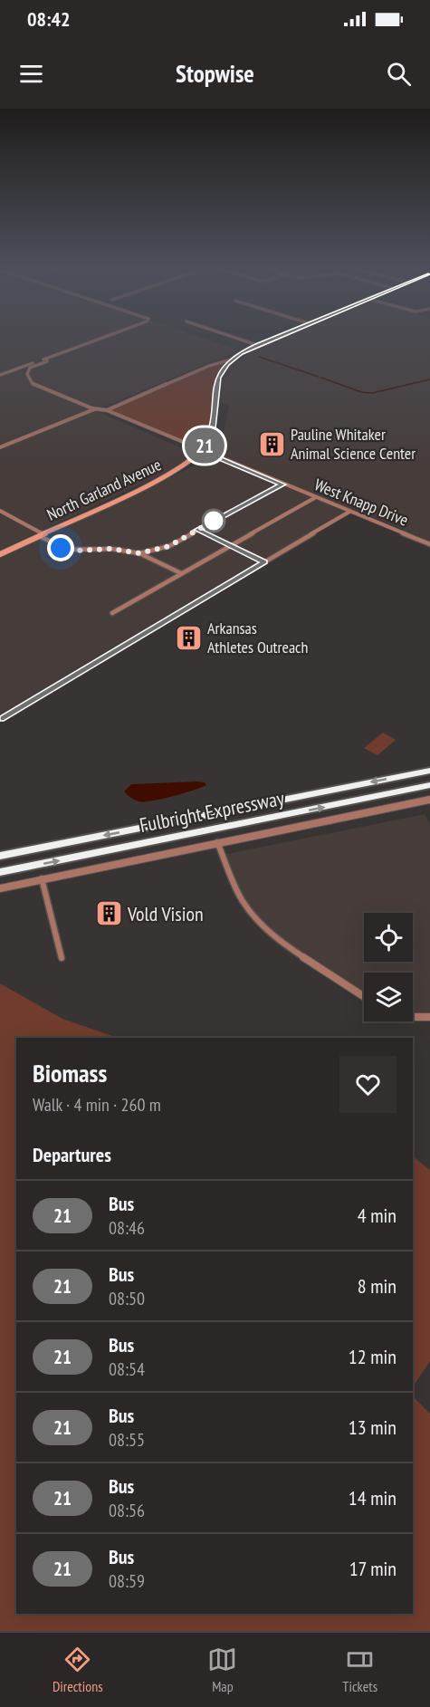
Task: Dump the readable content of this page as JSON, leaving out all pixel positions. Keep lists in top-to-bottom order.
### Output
{
  "streets": {
    "highway": ["Fulbright Expressway"],
    "main road": ["North Garland Avenue"],
    "street": ["West Knapp Drive"]
  },
  "crossings": [
    ["North Garland Avenue", "West Knapp Drive"]
  ],
  "places": {
    "building": ["Pauline Whitaker Animal Science Center", "Arkansas Athletes Outreach", "Vold Vision"]
  },
  "lines": ["bus line 21"],
  "page": {
    "status": "08:42",
    "header": "Stopwise",
    "on_map": "21",
    "heading": [
      ["Biomass", "Walk · 4 min · 260 m"],
      "Departures"
    ],
    "list": [
      {
        "mark": "21",
        "name": "Bus",
        "note": "08:46",
        "value": "4 min"
      },
      {
        "mark": "21",
        "name": "Bus",
        "note": "08:50",
        "value": "8 min"
      },
      {
        "mark": "21",
        "name": "Bus",
        "note": "08:54",
        "value": "12 min"
      },
      {
        "mark": "21",
        "name": "Bus",
        "note": "08:55",
        "value": "13 min"
      },
      {
        "mark": "21",
        "name": "Bus",
        "note": "08:56",
        "value": "14 min"
      },
      {
        "mark": "21",
        "name": "Bus",
        "note": "08:59",
        "value": "17 min"
      }
    ],
    "tabs": ["Directions", "Map", "Tickets"]
  }
}
